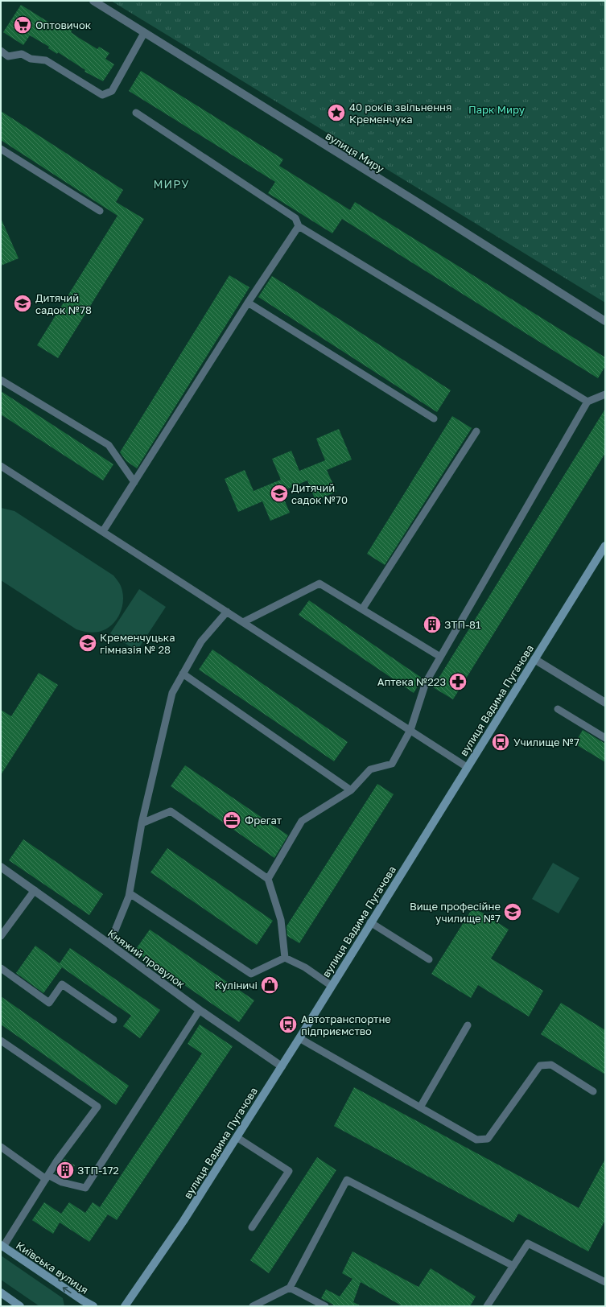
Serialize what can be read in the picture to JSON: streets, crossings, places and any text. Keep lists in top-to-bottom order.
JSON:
{
  "streets": {
    "street": [
      "вулиця Миру",
      "вулиця Вадима Пугачова",
      "Княжий провулок",
      "Київська вулиця"
    ]
  },
  "crossings": [
    ["вулиця Вадима Пугачова", "Княжий провулок"]
  ],
  "one_way": ["Київська вулиця"],
  "districts": ["МИРУ"],
  "parks": ["Парк Миру"],
  "places": {
    "supermarket": ["Оптовичок"],
    "place": ["40 рокiв звiльнення Кременчука"],
    "school or university": [
      "Дитячий садок №78",
      "Дитячий садок №70",
      "Кременчуцька гімназія № 28",
      "Вище професійне училище №7"
    ],
    "building": ["ЗТП-81", "ЗТП-172"],
    "pharmacy": ["Аптека №223"],
    "bus stop": ["Училище №7", "Автотранспортне підприємство"],
    "office": ["Фрегат"],
    "shop": ["Куліничі"]
  }
}
